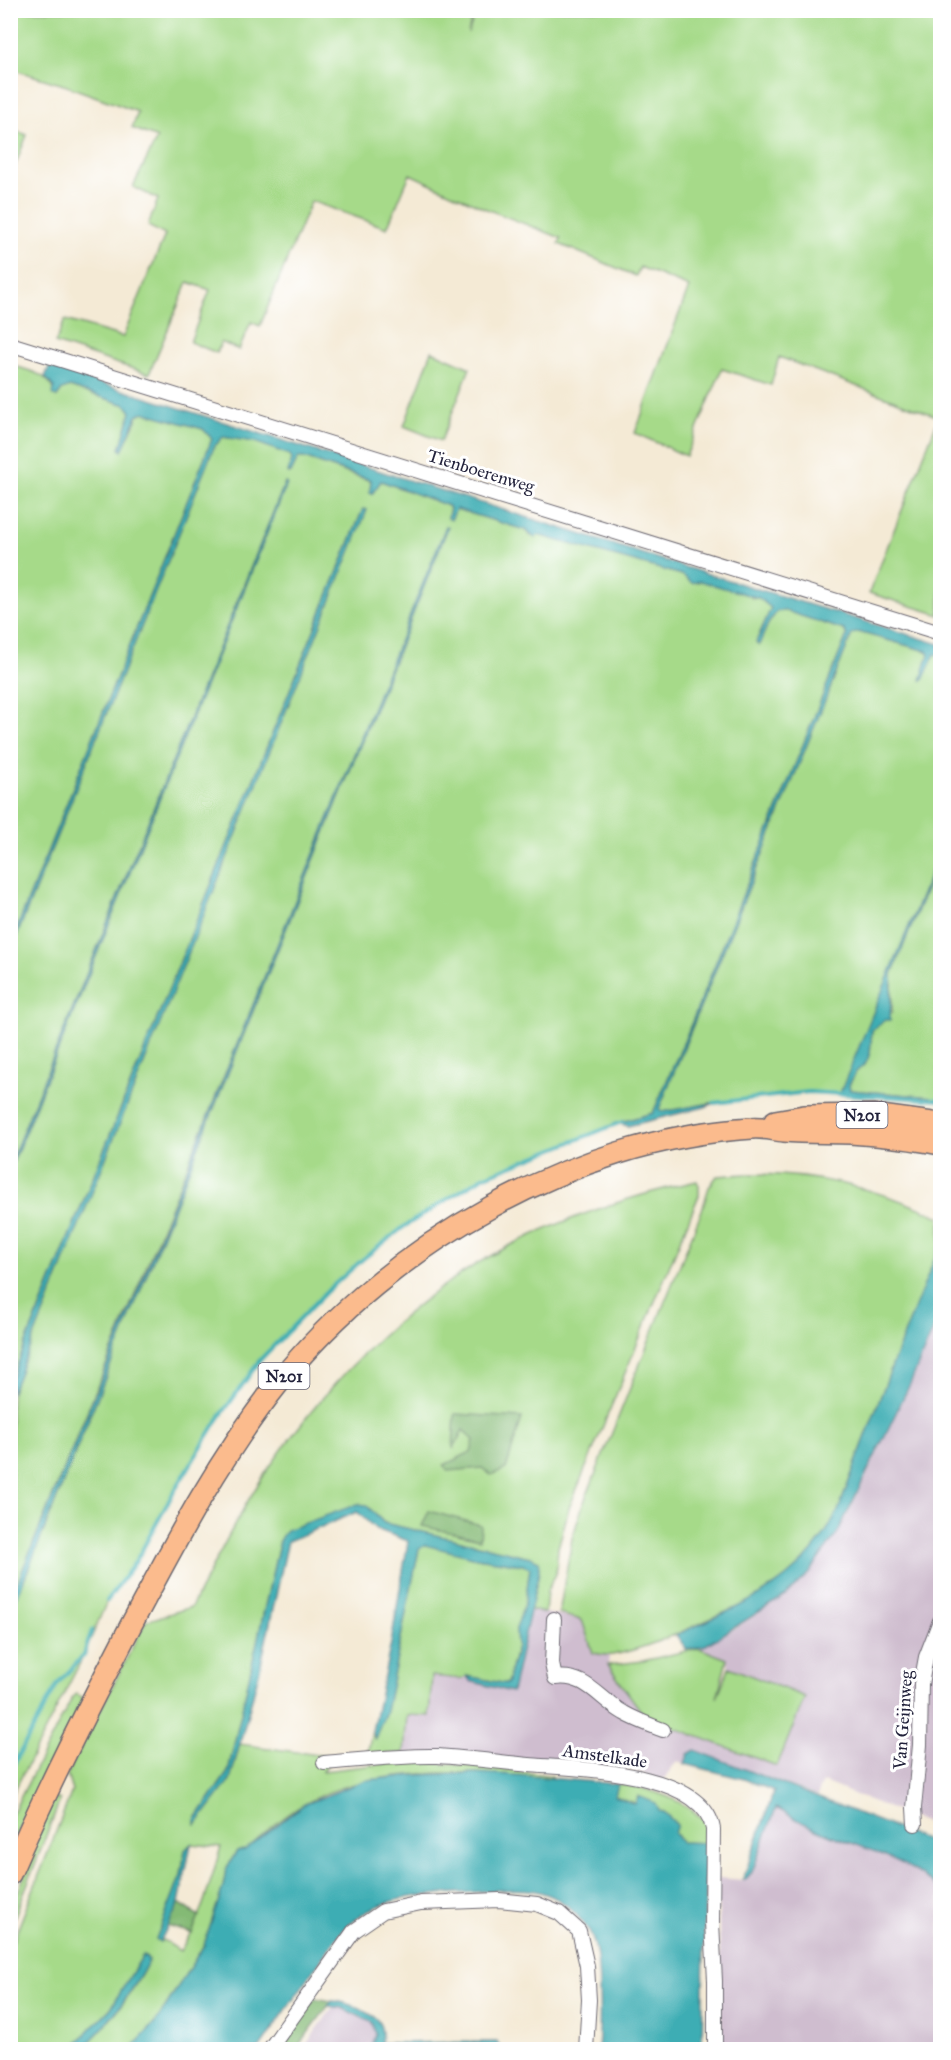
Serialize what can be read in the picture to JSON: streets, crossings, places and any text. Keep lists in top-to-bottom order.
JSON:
{
  "streets": {
    "main road": ["N201"],
    "street": ["Tienboerenweg", "Van Geijnweg", "Amstelkade"]
  }
}
